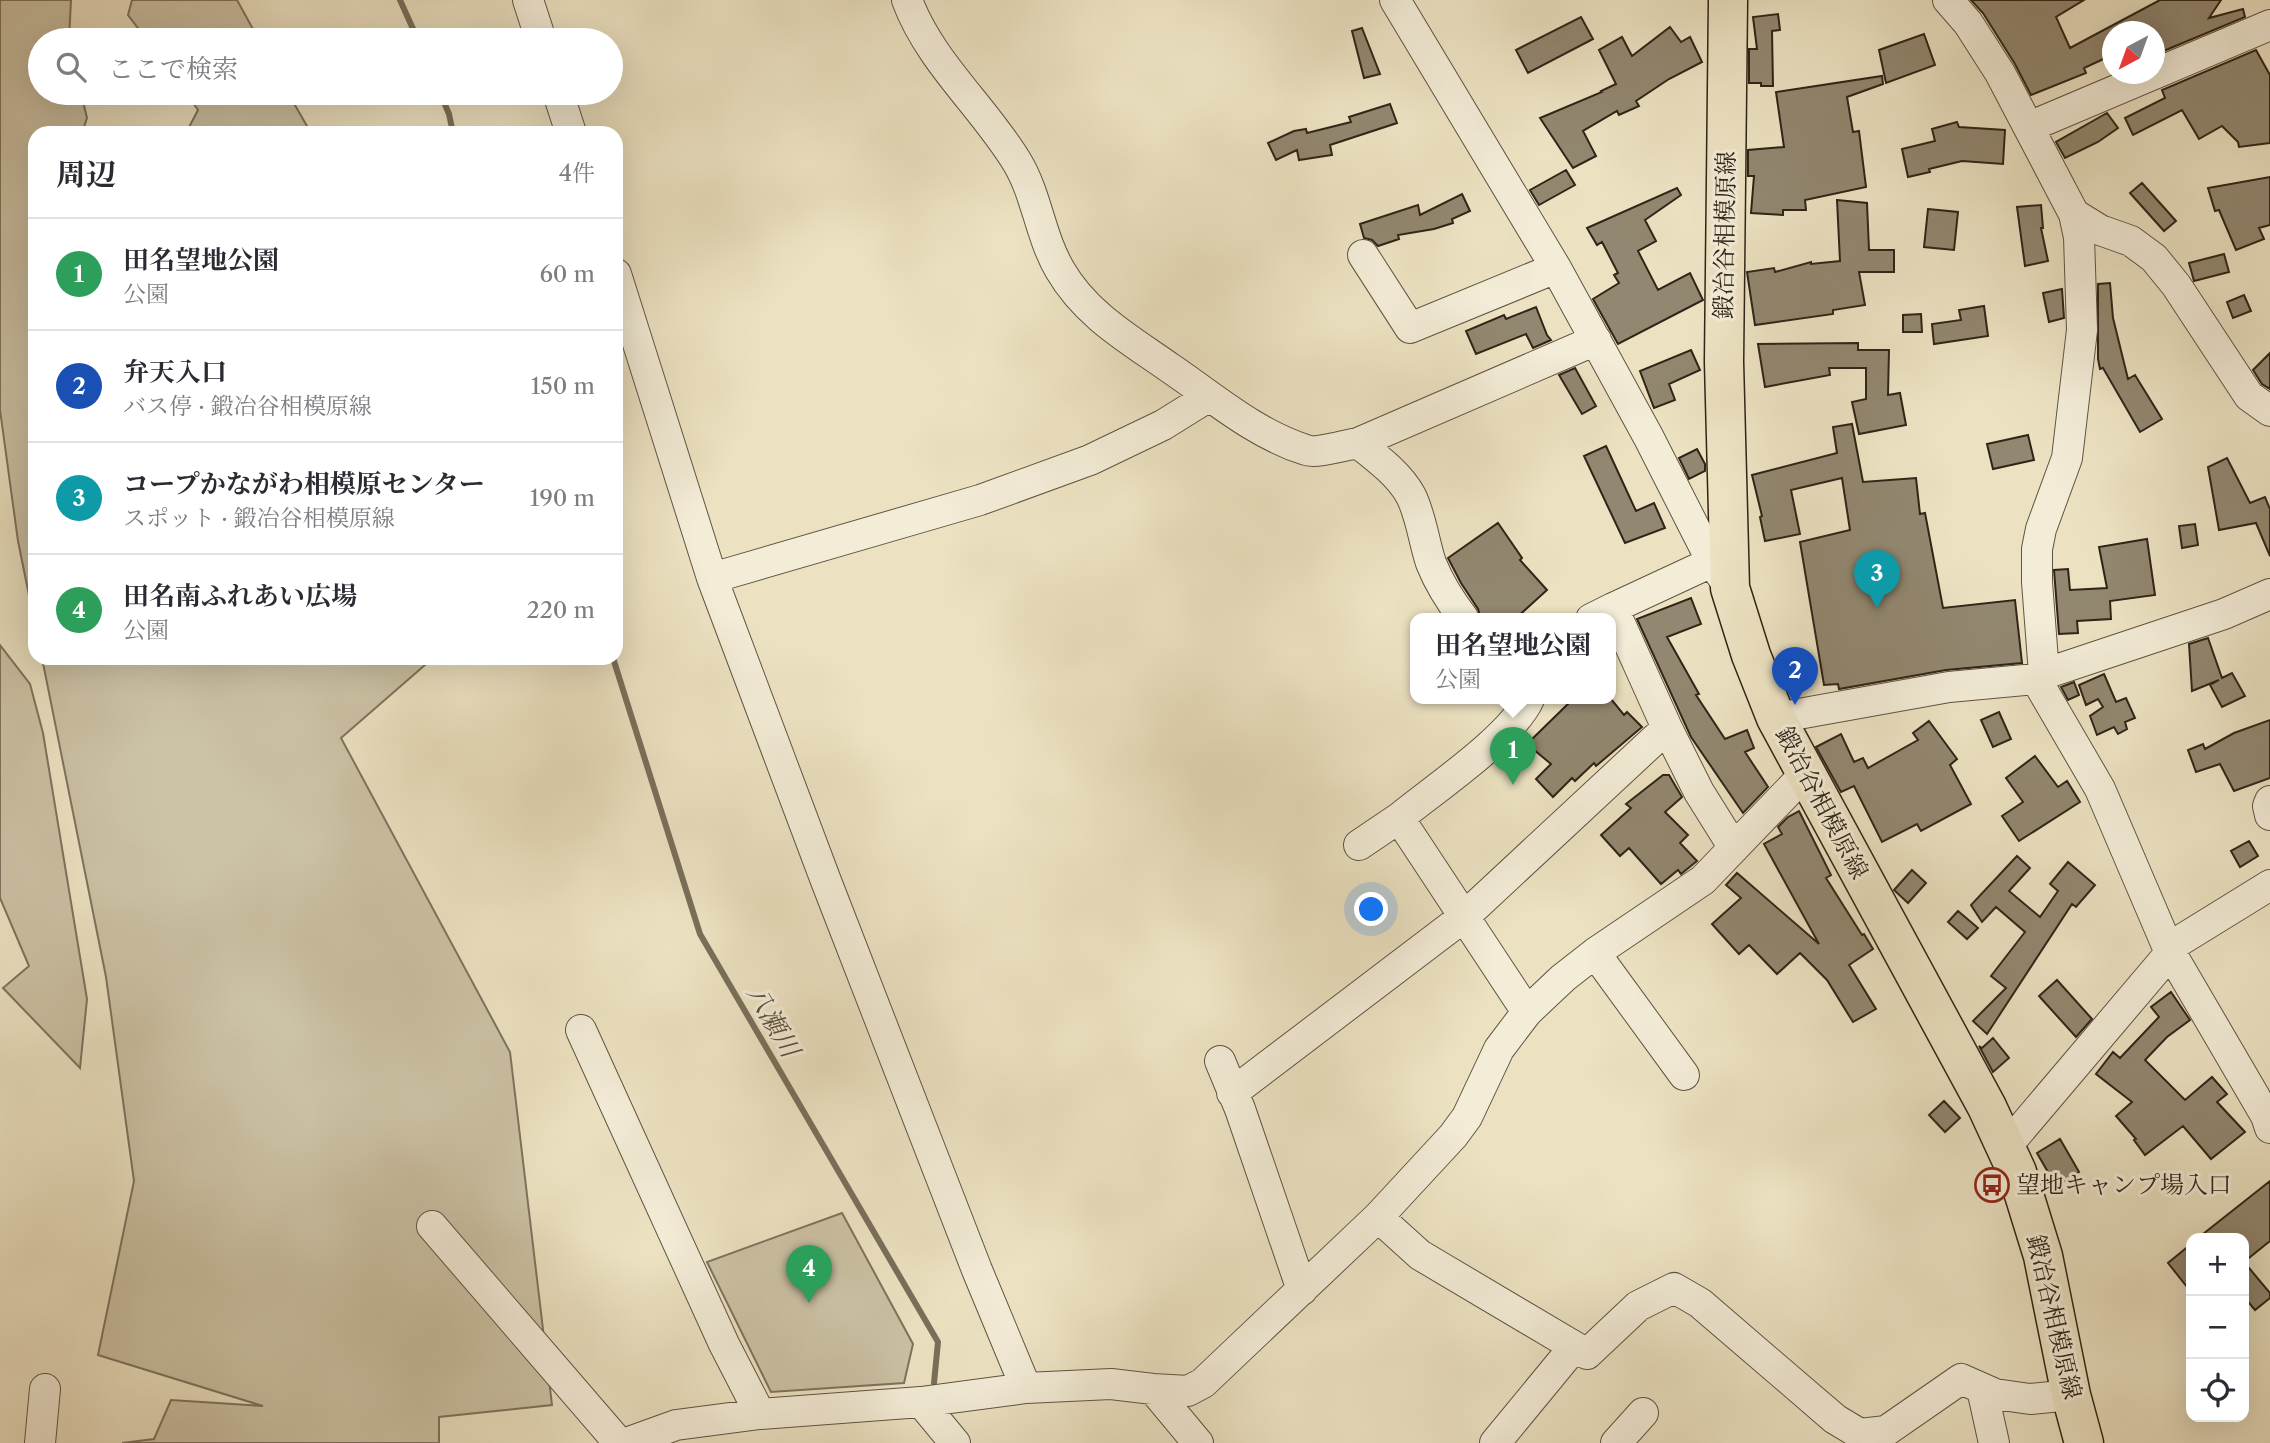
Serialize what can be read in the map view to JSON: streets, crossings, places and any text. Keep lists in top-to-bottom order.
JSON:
{
  "streets": {
    "main road": ["鍛冶谷相模原線"]
  },
  "water": ["八瀬川"],
  "places": {
    "bus stop": ["望地キャンプ場入口"]
  },
  "north": "bottom left",
  "page": {
    "search": "ここで検索",
    "heading": ["周辺", "4件"],
    "list": [
      {
        "mark": "1",
        "name": "田名望地公園",
        "note": "公園",
        "value": "60 m"
      },
      {
        "mark": "2",
        "name": "弁天入口",
        "note": "バス停 · 鍛冶谷相模原線",
        "value": "150 m"
      },
      {
        "mark": "3",
        "name": "コープかながわ相模原センター",
        "note": "スポット · 鍛冶谷相模原線",
        "value": "190 m"
      },
      {
        "mark": "4",
        "name": "田名南ふれあい広場",
        "note": "公園",
        "value": "220 m"
      }
    ],
    "pins": [
      "3",
      "2",
      "1",
      "4"
    ],
    "popup": ["田名望地公園", "公園"],
    "map_buttons": ["+", "−"]
  }
}
